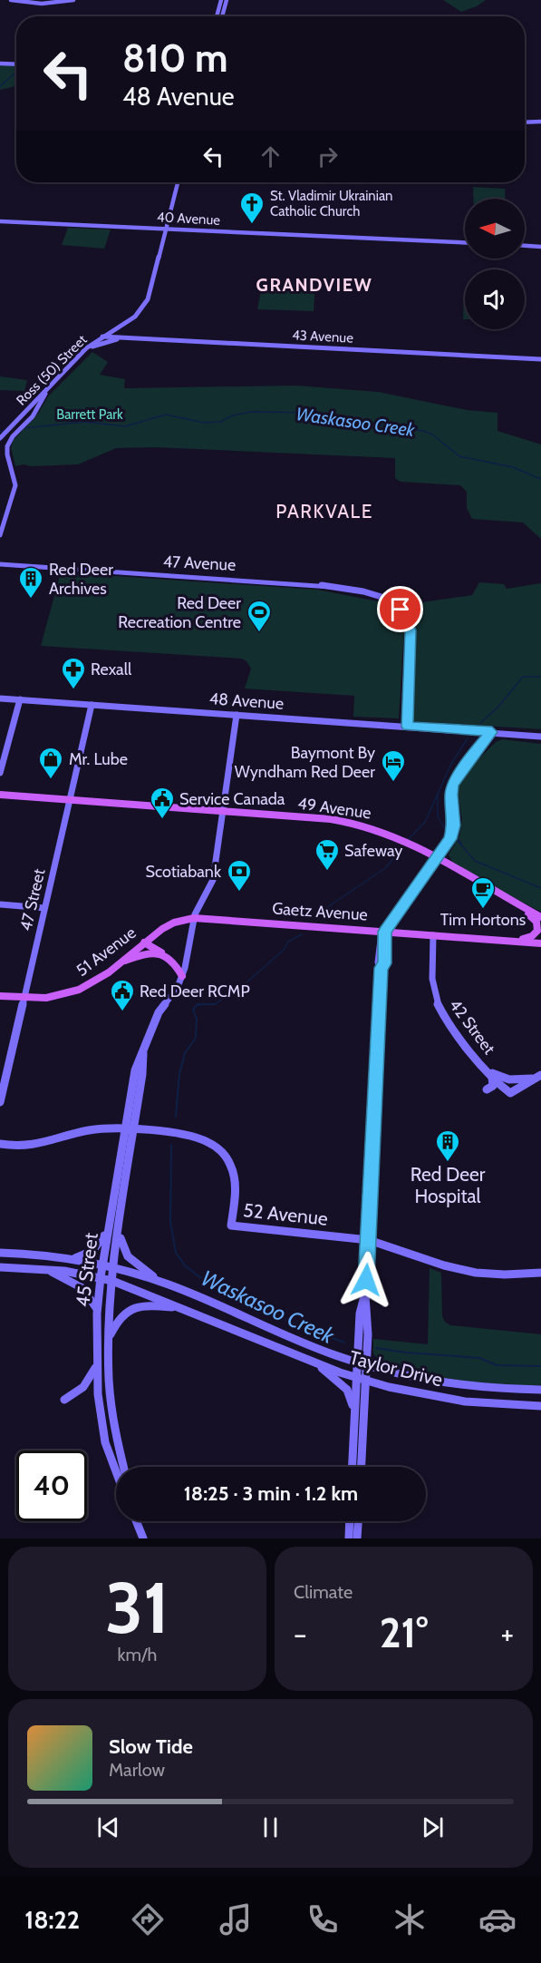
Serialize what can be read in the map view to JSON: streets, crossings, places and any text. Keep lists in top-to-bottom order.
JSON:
{
  "streets": {
    "main road": ["49 Avenue", "Gaetz Avenue", "51 Avenue"],
    "street": [
      "40 Avenue",
      "43 Avenue",
      "Ross (50) Street",
      "47 Avenue",
      "48 Avenue",
      "47 Street",
      "42 Street",
      "52 Avenue",
      "45 Street",
      "Taylor Drive"
    ]
  },
  "crossings": [
    ["40 Avenue", "Ross (50) Street"],
    ["43 Avenue", "Ross (50) Street"],
    ["48 Avenue", "47 Street"],
    ["48 Avenue", "45 Street"],
    ["49 Avenue", "47 Street"],
    ["49 Avenue", "45 Street"],
    ["47 Street", "51 Avenue"],
    ["Gaetz Avenue", "51 Avenue"],
    ["Gaetz Avenue", "42 Street"],
    ["Gaetz Avenue", "45 Street"],
    ["51 Avenue", "45 Street"],
    ["52 Avenue", "45 Street"],
    ["45 Street", "Taylor Drive"]
  ],
  "districts": ["GRANDVIEW", "PARKVALE"],
  "water": ["Waskasoo Creek"],
  "parks": ["Barrett Park"],
  "places": {
    "church": ["St. Vladimir Ukrainian Catholic Church"],
    "building": ["Red Deer Archives", "Red Deer Hospital"],
    "sports": ["Red Deer Recreation Centre"],
    "pharmacy": ["Rexall"],
    "shop": ["Mr. Lube"],
    "hotel": ["Baymont By Wyndham Red Deer"],
    "public building": ["Service Canada", "Red Deer RCMP"],
    "supermarket": ["Safeway"],
    "bank": ["Scotiabank"],
    "cafe": ["Tim Hortons"]
  },
  "north": "left",
  "page": {
    "turn": ["810 m", "48 Avenue"],
    "limit": "40",
    "trip": "18:25 · 3 min · 1.2 km",
    "tile": [
      ["31", "km/h"],
      "Climate"
    ],
    "heat": ["−", "21°", "+"],
    "song": ["Slow Tide", "Marlow"],
    "tabs": "18:22"
  }
}
